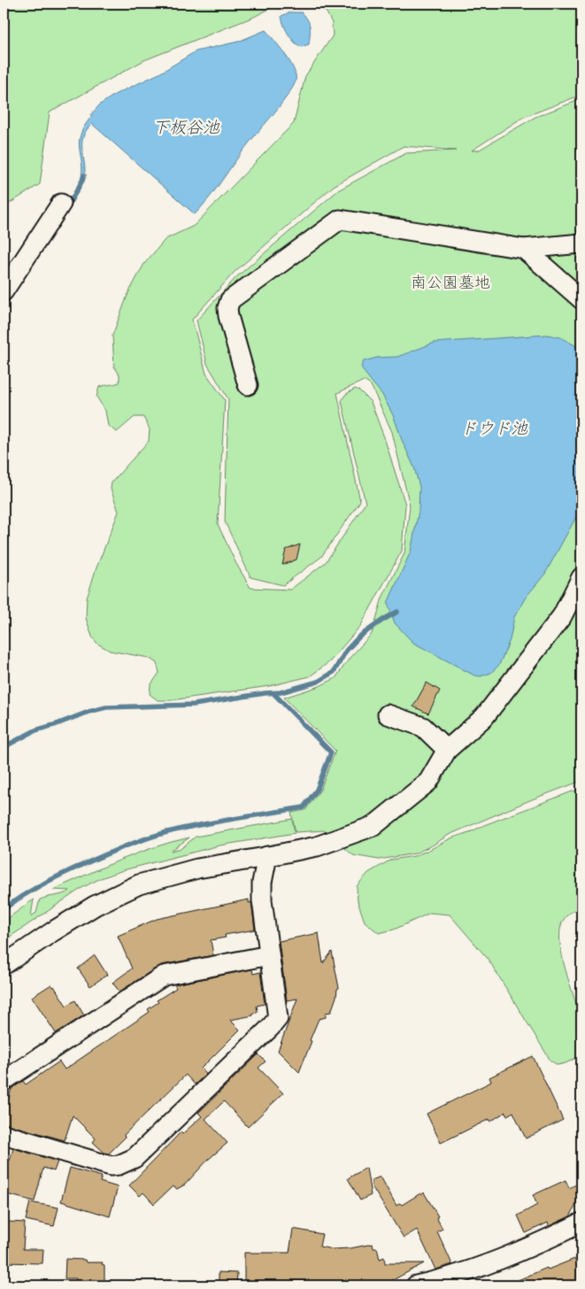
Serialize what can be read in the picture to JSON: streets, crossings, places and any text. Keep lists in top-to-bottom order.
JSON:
{
  "water": ["下板谷池", "ドウド池"],
  "parks": ["南公園墓地"]
}
